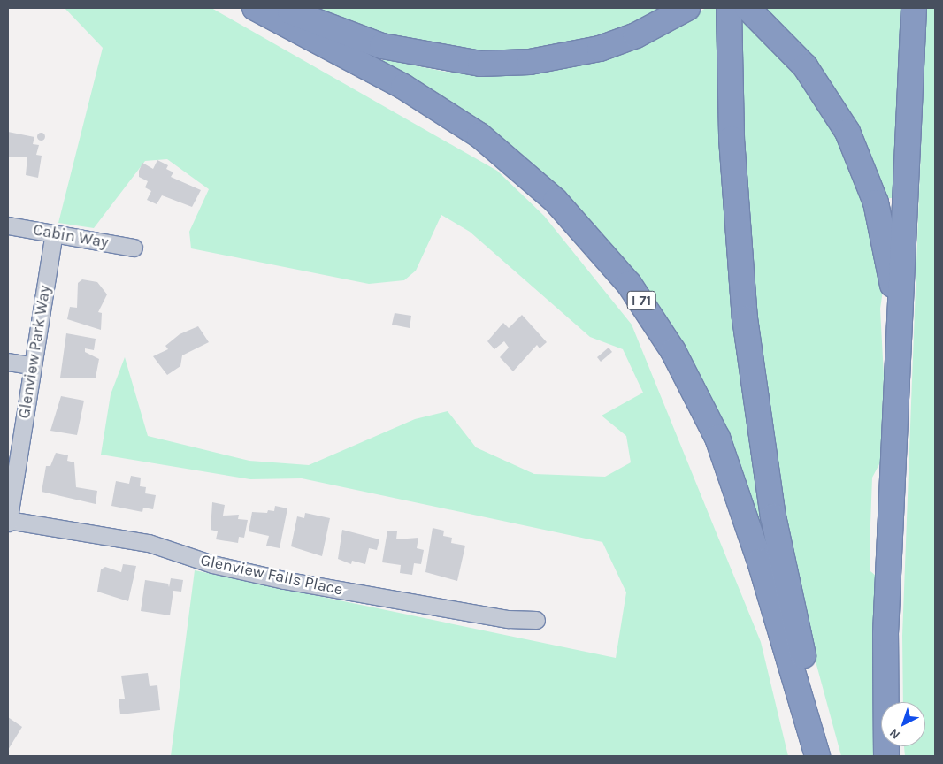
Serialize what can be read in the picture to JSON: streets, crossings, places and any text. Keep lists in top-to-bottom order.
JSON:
{
  "streets": {
    "highway": ["I 71"],
    "street": ["Cabin Way", "Glenview Park Way", "Glenview Falls Place"]
  },
  "crossings": [
    ["Cabin Way", "Glenview Park Way"],
    ["Glenview Park Way", "Glenview Falls Place"]
  ],
  "north": "bottom left"
}
